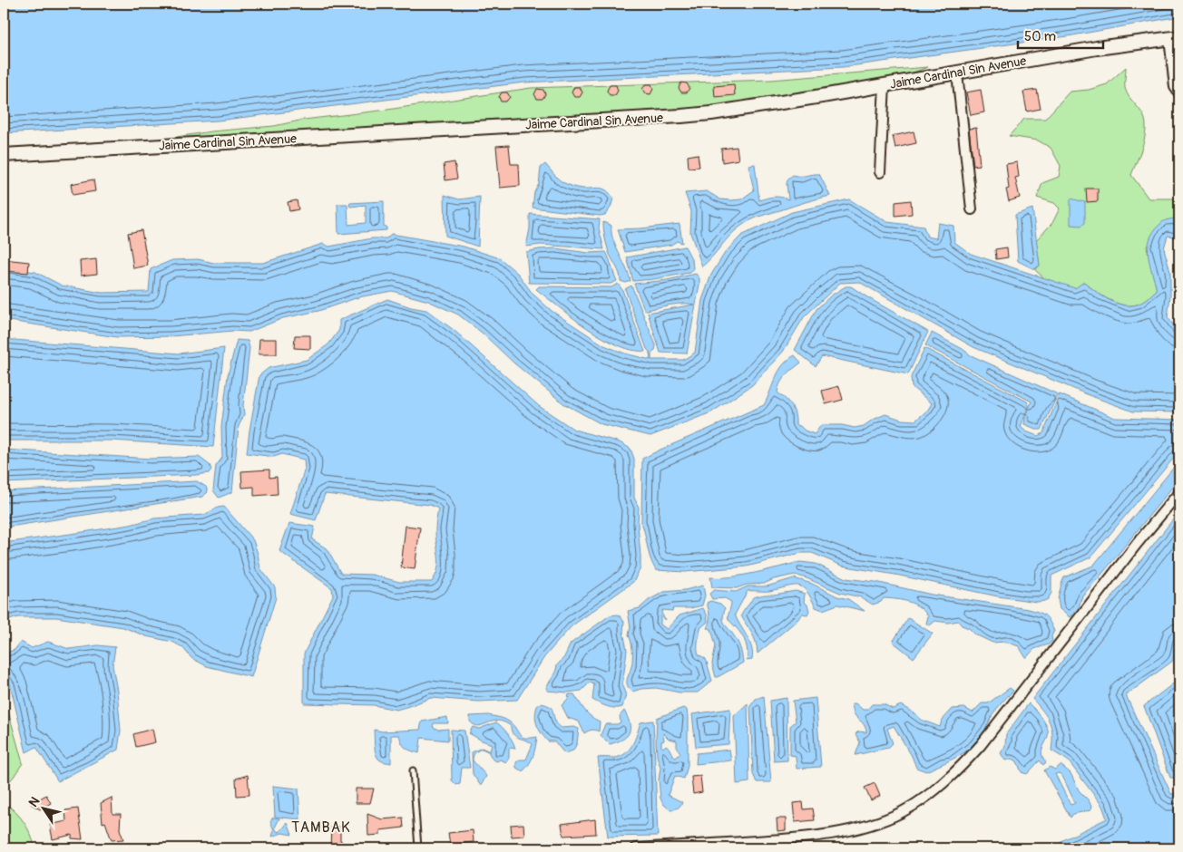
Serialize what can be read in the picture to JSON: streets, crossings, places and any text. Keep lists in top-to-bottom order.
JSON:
{
  "streets": {
    "main road": ["Jaime Cardinal Sin Avenue"]
  },
  "districts": ["TAMBAK"],
  "scale_bar": "50 m",
  "north": "top left"
}
